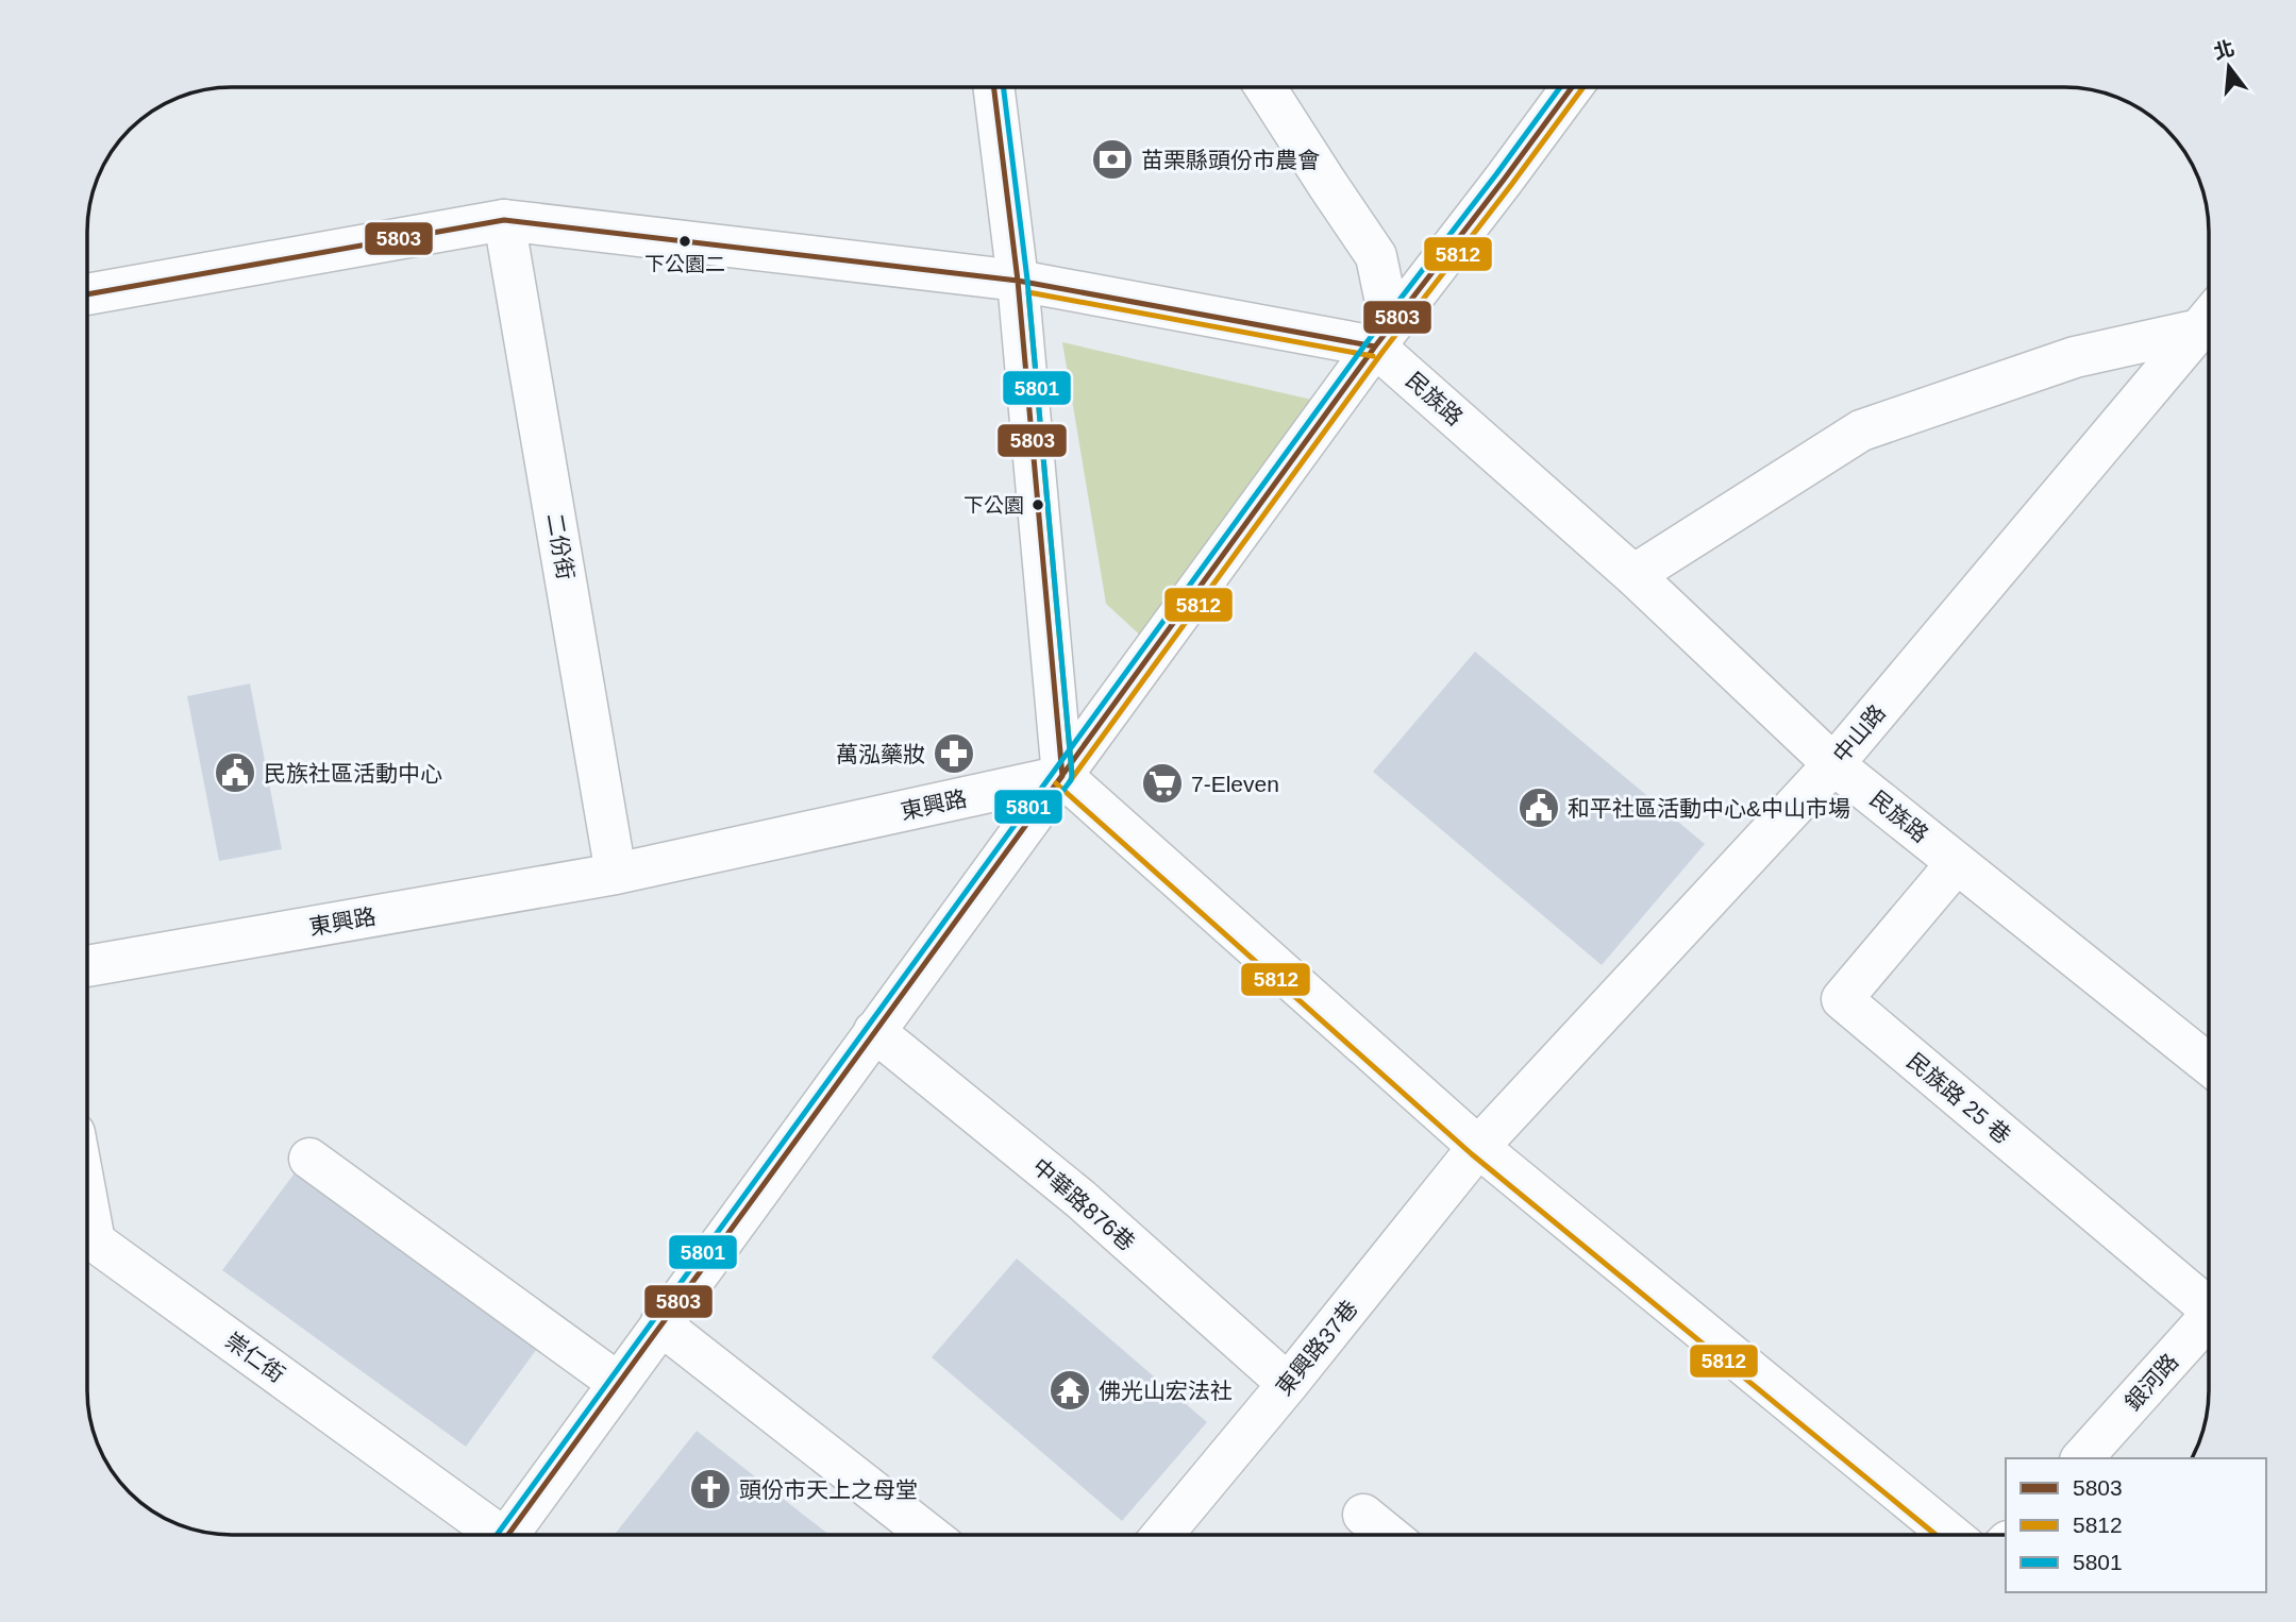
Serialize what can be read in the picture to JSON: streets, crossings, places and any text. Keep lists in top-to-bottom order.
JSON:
{
  "streets": {
    "street": [
      "民族路",
      "二份街",
      "中山路",
      "東興路",
      "民族路 25 巷",
      "中華路876巷",
      "東興路37巷",
      "崇仁街",
      "銀河路"
    ]
  },
  "crossings": [
    ["民族路", "中山路"],
    ["民族路", "民族路 25 巷"],
    ["二份街", "東興路"],
    ["中山路", "東興路37巷"],
    ["中華路876巷", "東興路37巷"]
  ],
  "places": {
    "bank": ["苗栗縣頭份市農會"],
    "other": ["下公園二", "下公園"],
    "pharmacy": ["萬泓藥妝"],
    "public building": ["民族社區活動中心", "和平社區活動中心&中山市場"],
    "supermarket": ["7-Eleven"],
    "temple": ["佛光山宏法社"],
    "church": ["頭份市天上之母堂"]
  },
  "lines": ["transit line 5803", "transit line 5812", "transit line 5801"],
  "legend": ["5803", "5812", "5801"],
  "north": "top"
}
